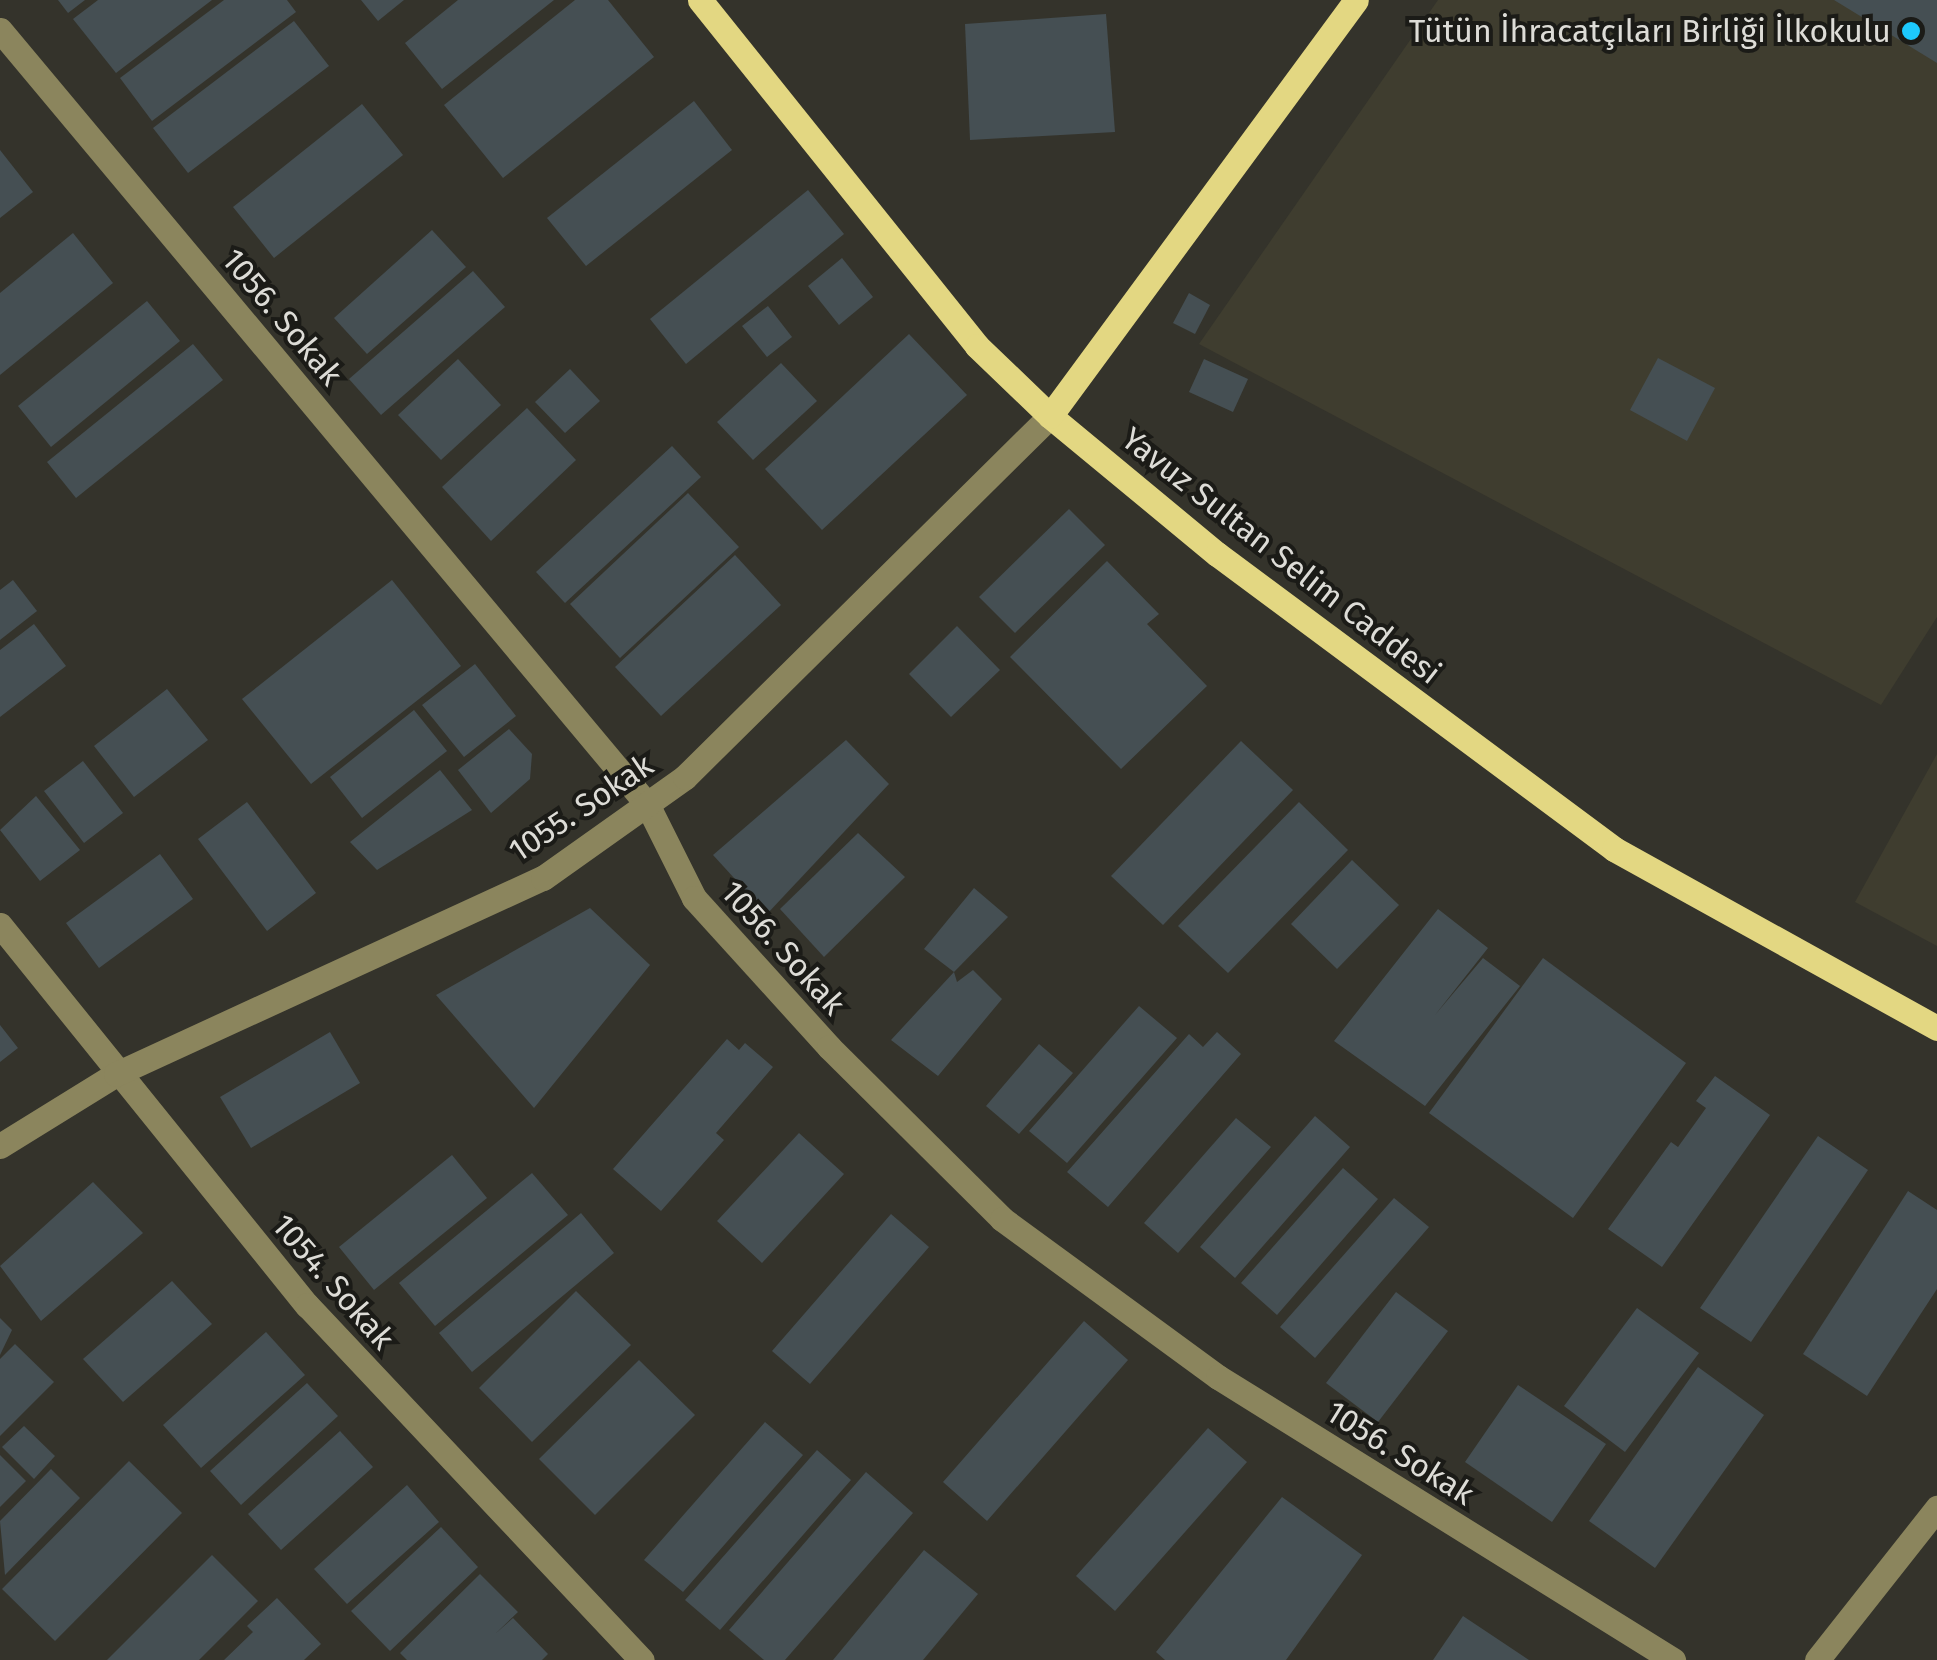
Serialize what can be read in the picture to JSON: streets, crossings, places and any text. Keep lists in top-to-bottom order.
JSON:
{
  "streets": {
    "main road": ["Yavuz Sultan Selim Caddesi"],
    "street": ["1056. Sokak", "1055. Sokak", "1054. Sokak"]
  },
  "crossings": [
    ["1056. Sokak", "1055. Sokak"],
    ["Yavuz Sultan Selim Caddesi", "1055. Sokak"],
    ["1055. Sokak", "1054. Sokak"]
  ],
  "places": ["Tütün İhracatçıları Birliği İlkokulu"]
}
